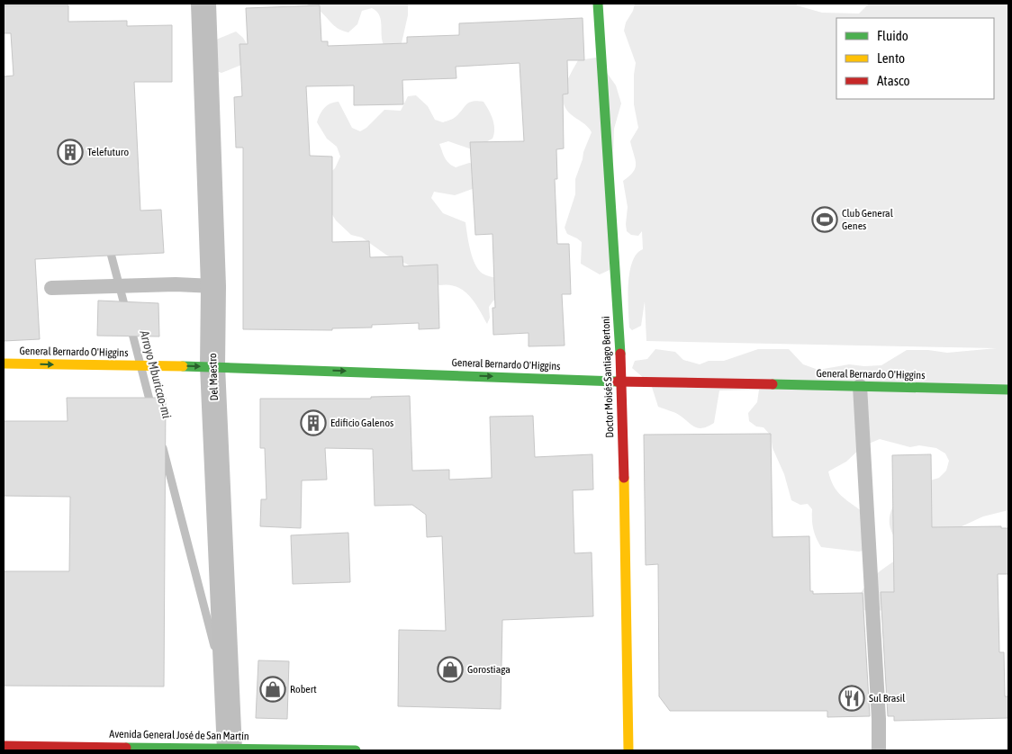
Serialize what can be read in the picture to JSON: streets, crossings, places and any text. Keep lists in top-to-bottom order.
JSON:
{
  "streets": {
    "main road": ["General Bernardo O'Higgins", "Doctor Moisés Santiago Bertoni", "Avenida General José de San Martín"],
    "street": ["Del Maestro"]
  },
  "crossings": [
    ["General Bernardo O'Higgins", "Del Maestro"],
    ["General Bernardo O'Higgins", "Doctor Moisés Santiago Bertoni"],
    ["Del Maestro", "Avenida General José de San Martín"]
  ],
  "one_way": ["General Bernardo O'Higgins"],
  "water": ["Arroyo Mburicao-mi"],
  "places": {
    "building": ["Telefuturo", "Edificio Galenos"],
    "sports": ["Club General Genes"],
    "shop": ["Gorostiaga", "Robert"],
    "restaurant": ["Sul Brasil"]
  },
  "legend": ["Fluido", "Lento", "Atasco"]
}
